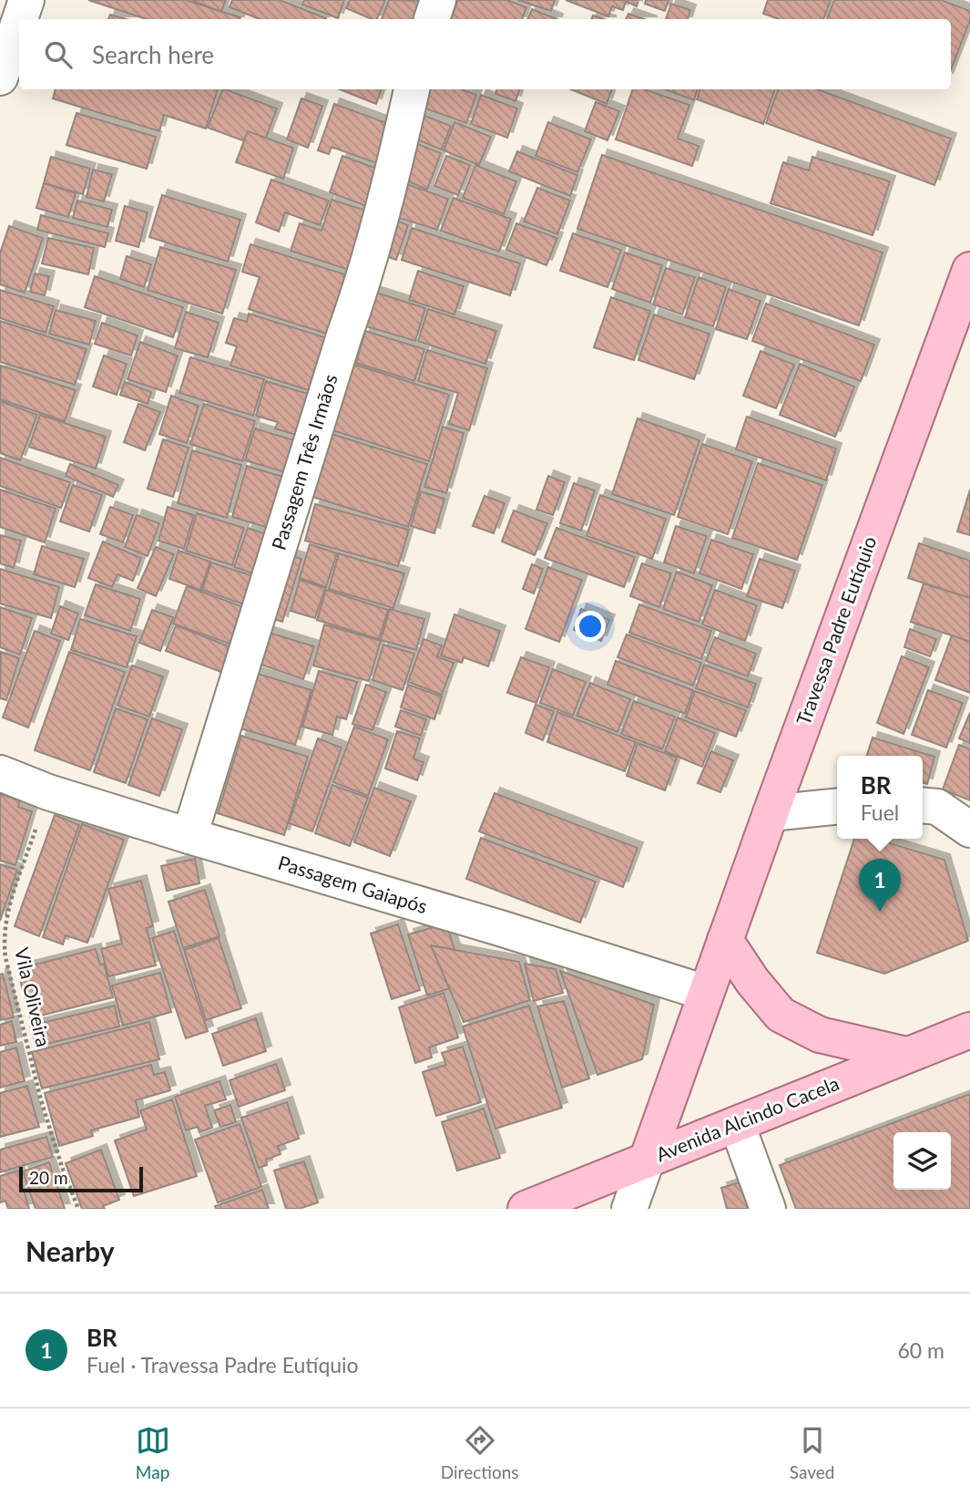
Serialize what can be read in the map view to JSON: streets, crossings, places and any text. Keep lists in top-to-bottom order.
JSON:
{
  "streets": {
    "main road": ["Travessa Padre Eutíquio", "Avenida Alcindo Cacela"],
    "street": ["Passagem Três Irmãos", "Passagem Gaiapós"],
    "path": ["Vila Oliveira"]
  },
  "crossings": [
    ["Passagem Três Irmãos", "Passagem Gaiapós"],
    ["Travessa Padre Eutíquio", "Passagem Gaiapós"],
    ["Travessa Padre Eutíquio", "Avenida Alcindo Cacela"],
    ["Passagem Gaiapós", "Vila Oliveira"]
  ],
  "scale_bar": "20 m",
  "page": {
    "search": "Search here",
    "popup": ["BR", "Fuel"],
    "pins": "1",
    "scale": "20 m",
    "heading": "Nearby",
    "list": [
      {
        "mark": "1",
        "name": "BR",
        "note": "Fuel · Travessa Padre Eutíquio",
        "value": "60 m"
      }
    ],
    "nav": ["Map", "Directions", "Saved"]
  }
}
